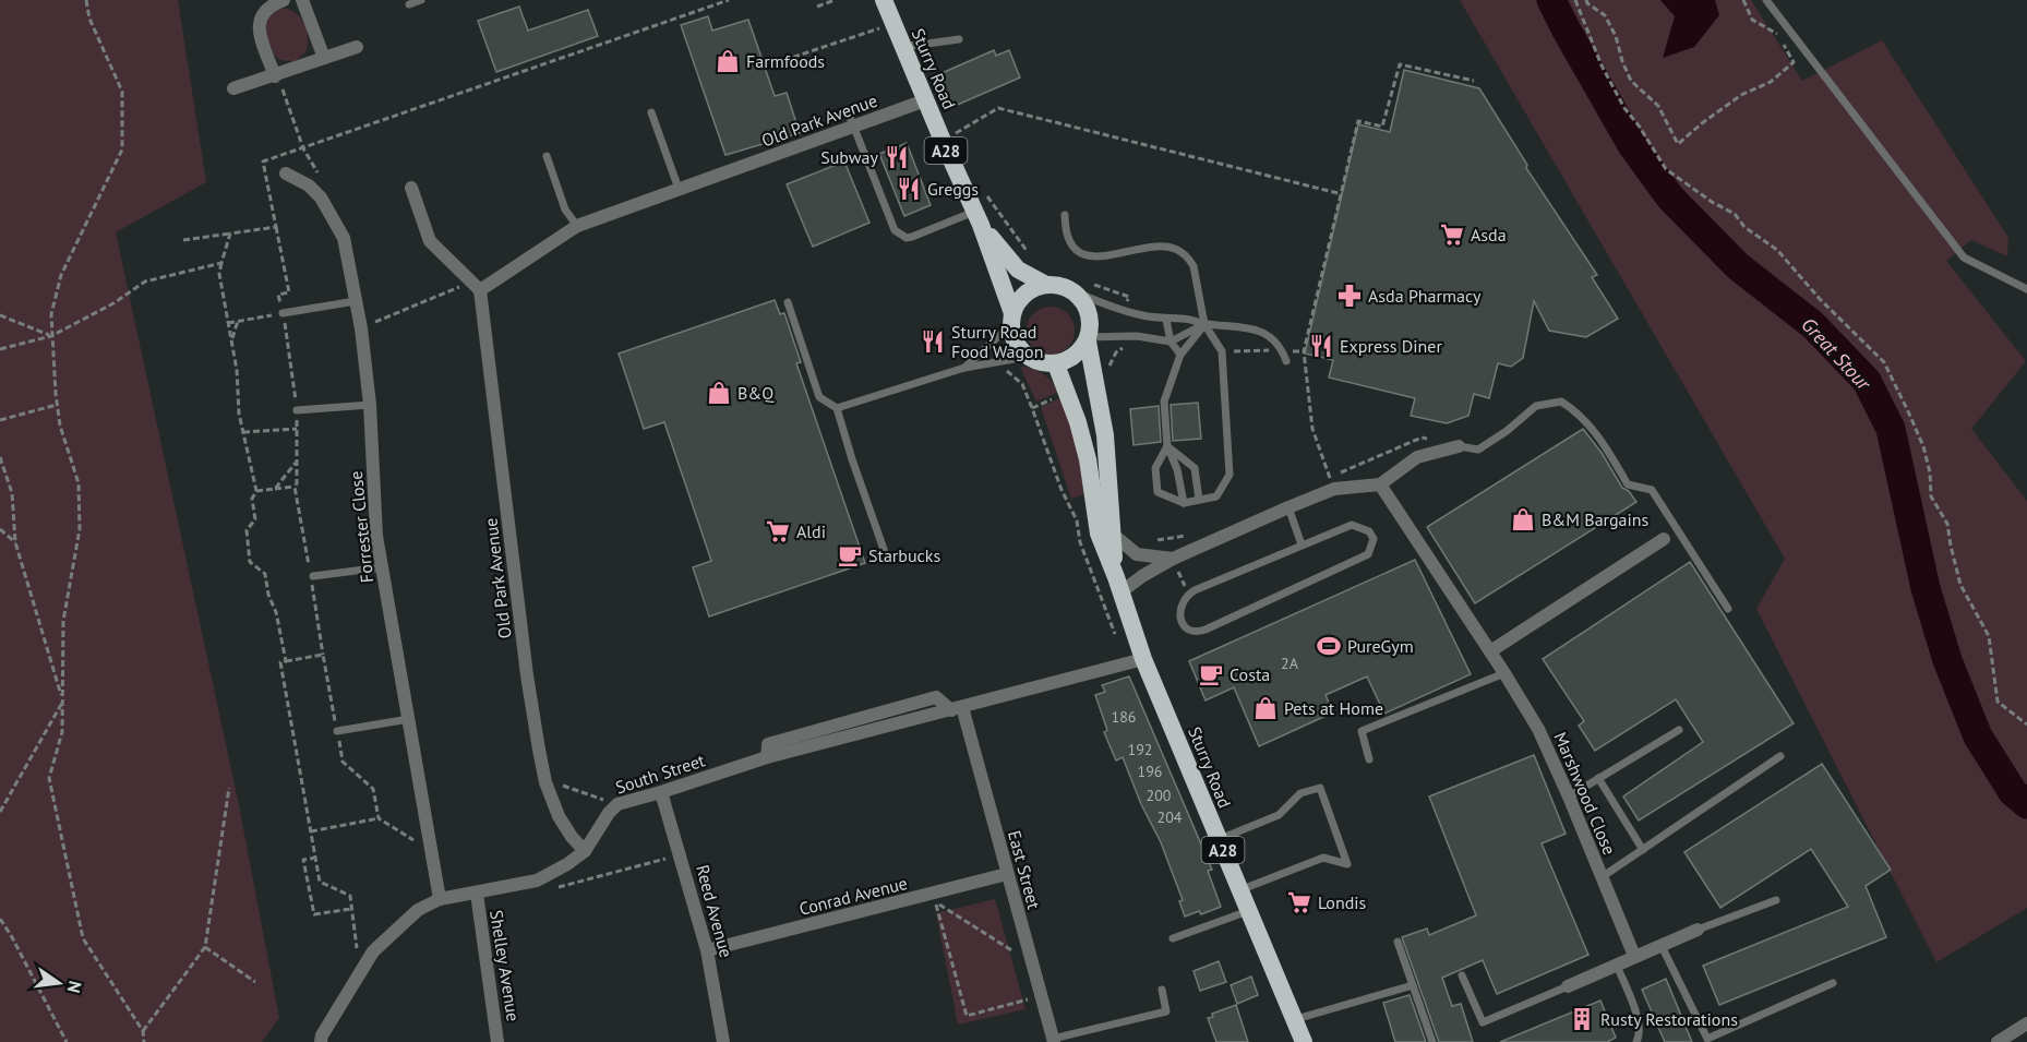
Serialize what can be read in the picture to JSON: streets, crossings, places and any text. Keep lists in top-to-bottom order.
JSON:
{
  "streets": {
    "highway": ["Sturry Road", "A28"],
    "street": [
      "Old Park Avenue",
      "Forrester Close",
      "South Street",
      "Marshwood Close",
      "East Street",
      "Conrad Avenue",
      "Reed Avenue",
      "Shelley Avenue"
    ]
  },
  "crossings": [
    ["Sturry Road", "Old Park Avenue"],
    ["Sturry Road", "South Street"],
    ["Old Park Avenue", "South Street"],
    ["Forrester Close", "South Street"],
    ["South Street", "East Street"],
    ["South Street", "Reed Avenue"],
    ["South Street", "Shelley Avenue"],
    ["East Street", "Conrad Avenue"],
    ["Conrad Avenue", "Reed Avenue"]
  ],
  "water": ["Great Stour"],
  "places": {
    "shop": [
      "Farmfoods",
      "B&Q",
      "B&M Bargains",
      "Pets at Home"
    ],
    "restaurant": [
      "Subway",
      "Greggs",
      "Sturry Road Food Wagon",
      "Express Diner"
    ],
    "supermarket": ["Asda", "Aldi", "Londis"],
    "pharmacy": ["Asda Pharmacy"],
    "cafe": ["Starbucks", "Costa"],
    "sports": ["PureGym"],
    "building": ["Rusty Restorations"]
  },
  "house_numbers": [
    "2A",
    "186",
    "192",
    "196",
    "200",
    "204"
  ],
  "north": "right"
}
